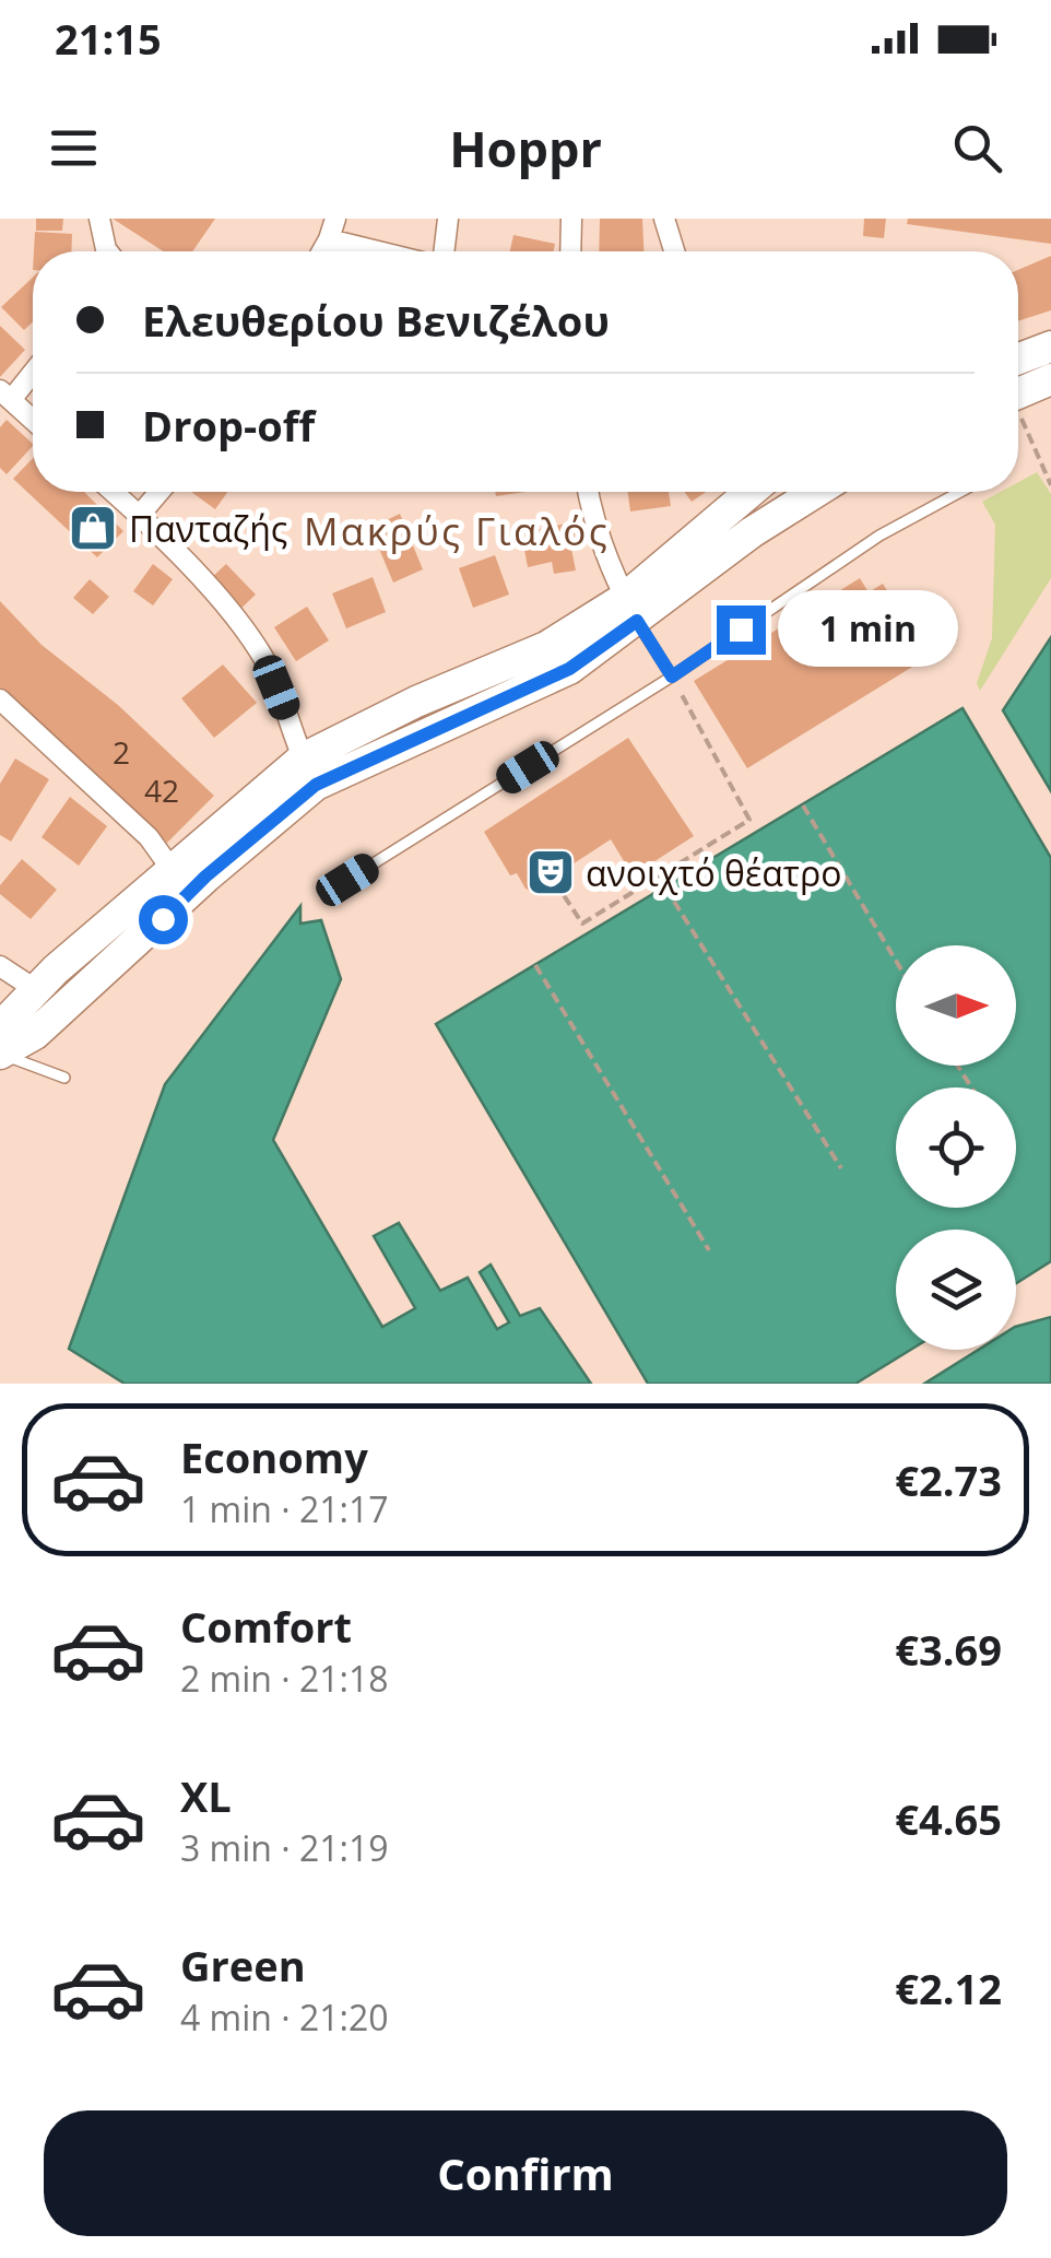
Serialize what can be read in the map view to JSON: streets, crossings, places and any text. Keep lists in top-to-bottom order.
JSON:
{
  "districts": ["Μακρύς Γιαλός"],
  "places": {
    "shop": ["Πανταζής"],
    "theatre": ["ανοιχτό θέατρο"]
  },
  "house_numbers": ["2", "42"],
  "north": "right",
  "page": {
    "status": "21:15",
    "header": "Hoppr",
    "banner": ["Ελευθερίου Βενιζέλου", "Drop-off"],
    "bubble": "1 min",
    "list": [
      {
        "name": "Economy",
        "note": "1 min · 21:17",
        "value": "€2.73"
      },
      {
        "name": "Comfort",
        "note": "2 min · 21:18",
        "value": "€3.69"
      },
      {
        "name": "XL",
        "note": "3 min · 21:19",
        "value": "€4.65"
      },
      {
        "name": "Green",
        "note": "4 min · 21:20",
        "value": "€2.12"
      }
    ],
    "buttons": "Confirm"
  }
}
